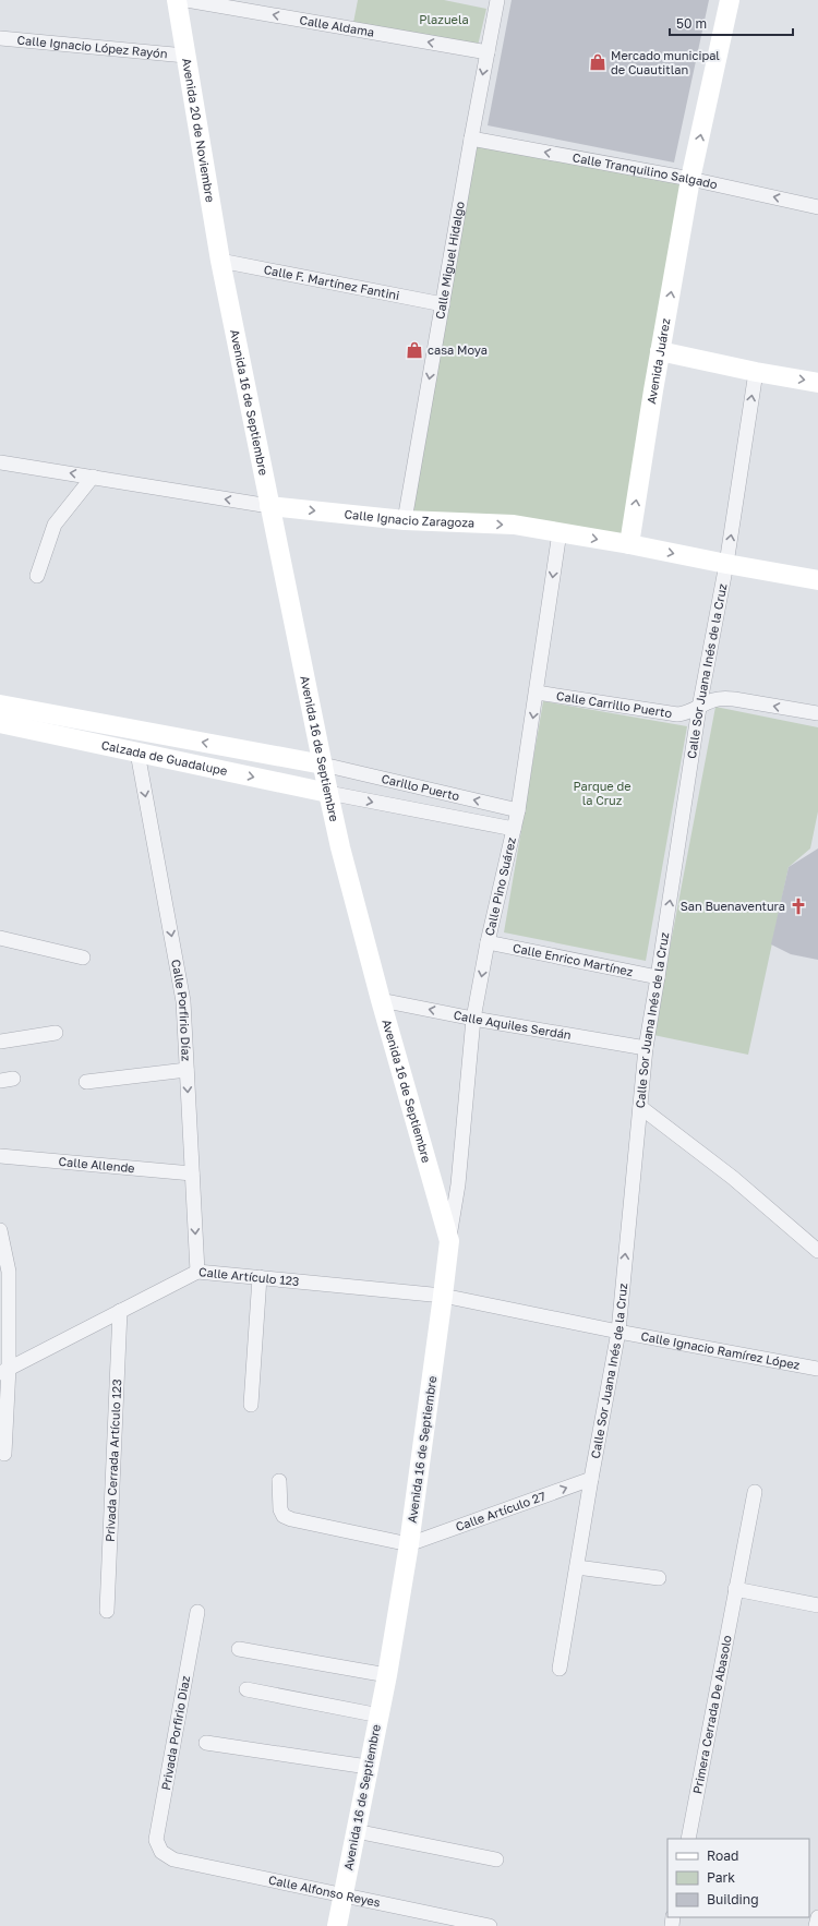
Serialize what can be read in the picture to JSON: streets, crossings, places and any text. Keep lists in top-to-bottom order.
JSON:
{
  "streets": {
    "main road": [
      "Avenida 20 de Noviembre",
      "Avenida Juárez",
      "Avenida 16 de Septiembre",
      "Calle Ignacio Zaragoza",
      "Calzada de Guadalupe"
    ],
    "street": [
      "Calle Aldama",
      "Calle Ignacio López Rayón",
      "Calle Tranquilino Salgado",
      "Calle Miguel Hidalgo",
      "Calle F. Martínez Fantini",
      "Calle Sor Juana Inés de la Cruz",
      "Calle Carrillo Puerto",
      "Carillo Puerto",
      "Calle Pino Suárez",
      "Calle Enrico Martínez",
      "Calle Porfirio Díaz",
      "Calle Aquiles Serdán",
      "Calle Allende",
      "Calle Artículo 123",
      "Calle Ignacio Ramírez López",
      "Privada Cerrada Artículo 123",
      "Calle Artículo 27",
      "Primera Cerrada De Abasolo",
      "Privada Porfirio Diaz",
      "Calle Alfonso Reyes"
    ]
  },
  "crossings": [
    ["Calle Aldama", "Calle Miguel Hidalgo"],
    ["Calle Ignacio López Rayón", "Avenida 20 de Noviembre"],
    ["Avenida 20 de Noviembre", "Calle F. Martínez Fantini"],
    ["Avenida 20 de Noviembre", "Avenida 16 de Septiembre"],
    ["Calle Tranquilino Salgado", "Calle Miguel Hidalgo"],
    ["Calle Tranquilino Salgado", "Avenida Juárez"],
    ["Calle Miguel Hidalgo", "Calle F. Martínez Fantini"],
    ["Calle Miguel Hidalgo", "Calle Ignacio Zaragoza"],
    ["Calle F. Martínez Fantini", "Avenida 16 de Septiembre"],
    ["Avenida Juárez", "Calle Ignacio Zaragoza"],
    ["Avenida 16 de Septiembre", "Calle Ignacio Zaragoza"],
    ["Avenida 16 de Septiembre", "Calzada de Guadalupe"],
    ["Avenida 16 de Septiembre", "Carillo Puerto"],
    ["Avenida 16 de Septiembre", "Calle Pino Suárez"],
    ["Avenida 16 de Septiembre", "Calle Aquiles Serdán"],
    ["Avenida 16 de Septiembre", "Calle Artículo 123"],
    ["Avenida 16 de Septiembre", "Calle Ignacio Ramírez López"],
    ["Avenida 16 de Septiembre", "Calle Artículo 27"],
    ["Avenida 16 de Septiembre", "Calle Alfonso Reyes"],
    ["Calle Ignacio Zaragoza", "Calle Sor Juana Inés de la Cruz"],
    ["Calle Ignacio Zaragoza", "Calle Pino Suárez"],
    ["Calle Sor Juana Inés de la Cruz", "Calle Carrillo Puerto"],
    ["Calle Sor Juana Inés de la Cruz", "Calle Enrico Martínez"],
    ["Calle Sor Juana Inés de la Cruz", "Calle Aquiles Serdán"],
    ["Calle Sor Juana Inés de la Cruz", "Calle Ignacio Ramírez López"],
    ["Calle Sor Juana Inés de la Cruz", "Calle Artículo 27"],
    ["Calle Carrillo Puerto", "Calle Pino Suárez"],
    ["Calzada de Guadalupe", "Carillo Puerto"],
    ["Calzada de Guadalupe", "Calle Porfirio Díaz"],
    ["Carillo Puerto", "Calle Pino Suárez"],
    ["Calle Pino Suárez", "Calle Enrico Martínez"],
    ["Calle Pino Suárez", "Calle Aquiles Serdán"],
    ["Calle Porfirio Díaz", "Calle Allende"],
    ["Calle Porfirio Díaz", "Calle Artículo 123"],
    ["Calle Artículo 123", "Calle Ignacio Ramírez López"],
    ["Calle Artículo 123", "Privada Cerrada Artículo 123"],
    ["Privada Porfirio Diaz", "Calle Alfonso Reyes"]
  ],
  "one_way": [
    "Calle Aldama",
    "Calle Tranquilino Salgado",
    "Calle Miguel Hidalgo",
    "Avenida Juárez",
    "Calle Sor Juana Inés de la Cruz",
    "Calle Carrillo Puerto",
    "Calle Pino Suárez",
    "Calle Porfirio Díaz",
    "Calle Aquiles Serdán",
    "Calle Artículo 27"
  ],
  "parks": ["Plazuela", "Parque de la Cruz"],
  "places": {
    "shop": ["Mercado municipal de Cuautitlan", "casa Moya"],
    "church": ["San Buenaventura"]
  },
  "legend": ["Road", "Park", "Building"],
  "scale_bar": "50 m"
}
